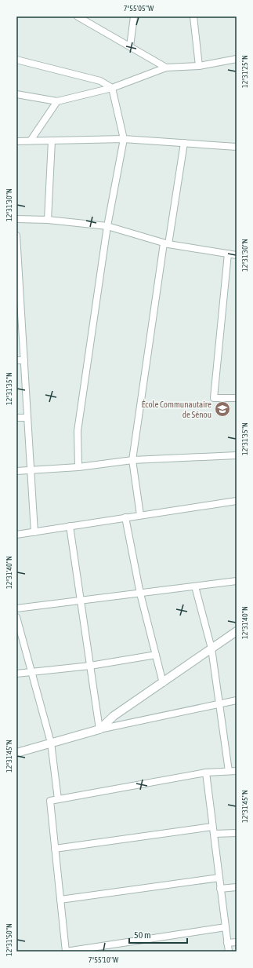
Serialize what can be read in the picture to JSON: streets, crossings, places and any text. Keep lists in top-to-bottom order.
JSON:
{
  "places": {
    "school or university": ["École Communautaire de Sénou"]
  },
  "scale_bar": "50 m",
  "coordinates": [
    "7°55'05\"W",
    "12°31'25\"N",
    "12°31'30\"N",
    "12°31'35\"N",
    "12°31'40\"N",
    "12°31'45\"N",
    "12°31'50\"N",
    "7°55'10\"W"
  ]
}
